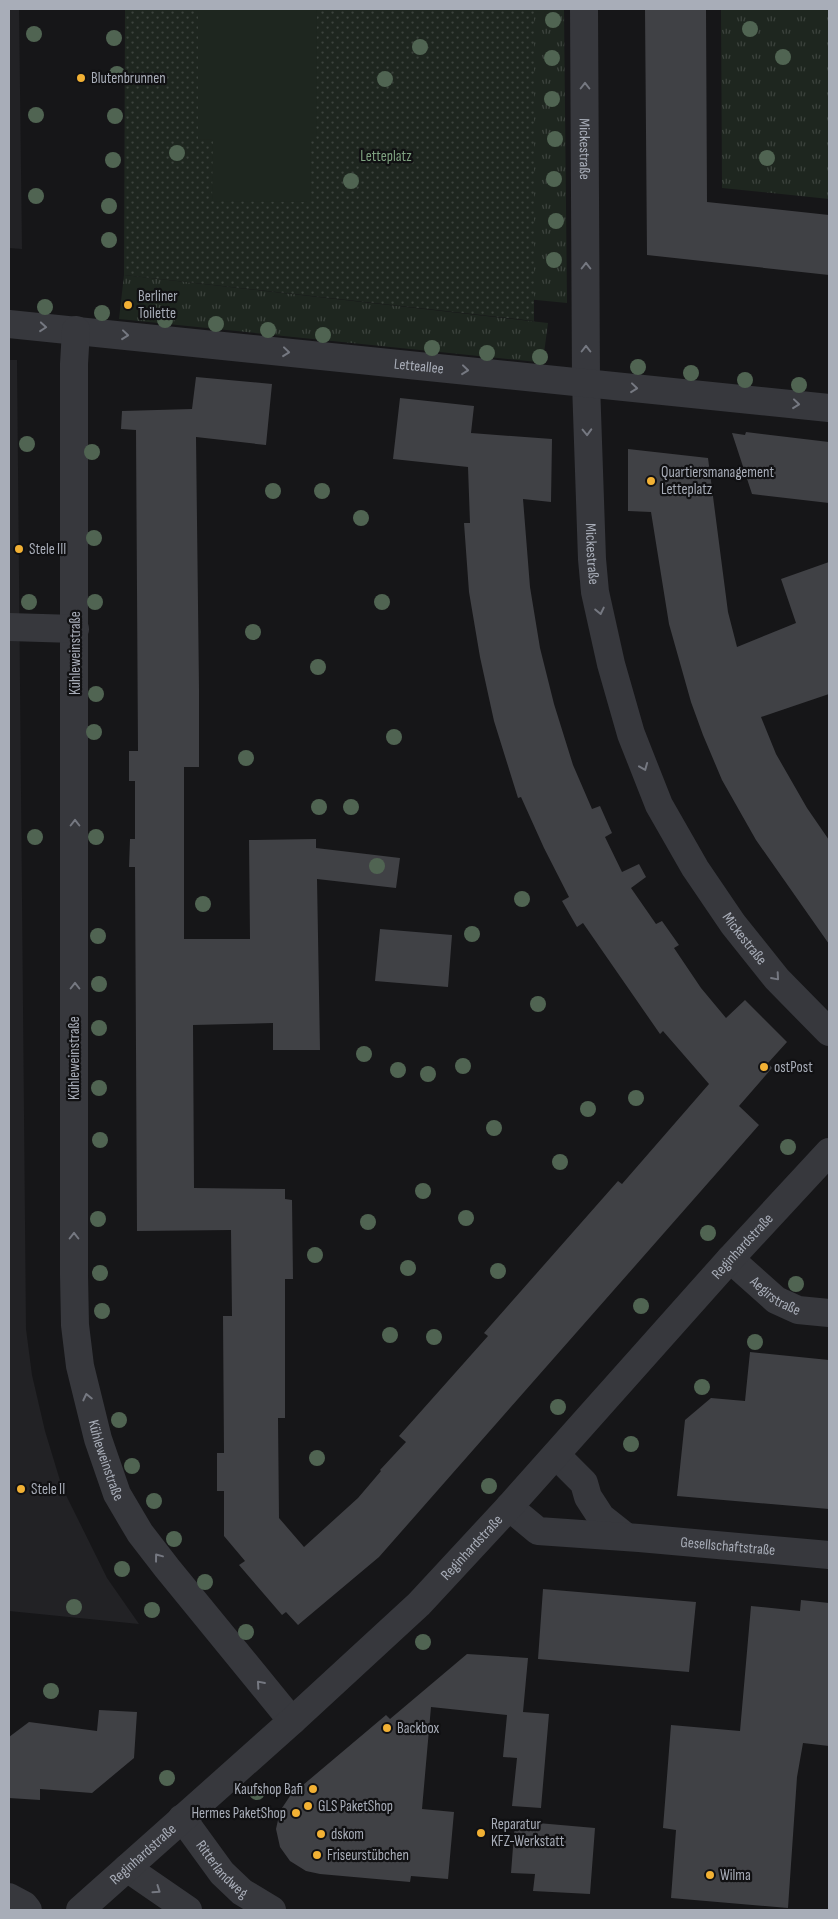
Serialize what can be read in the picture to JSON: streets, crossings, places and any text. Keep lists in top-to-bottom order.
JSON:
{
  "streets": {
    "street": [
      "Mickestraße",
      "Letteallee",
      "Kühleweinstraße",
      "Reginhardstraße",
      "Aegirstraße",
      "Gesellschaftstraße",
      "Ritterlandweg"
    ]
  },
  "crossings": [
    ["Mickestraße", "Letteallee"],
    ["Letteallee", "Kühleweinstraße"],
    ["Kühleweinstraße", "Reginhardstraße"],
    ["Reginhardstraße", "Aegirstraße"],
    ["Reginhardstraße", "Gesellschaftstraße"],
    ["Reginhardstraße", "Ritterlandweg"]
  ],
  "one_way": ["Letteallee", "Kühleweinstraße"],
  "parks": ["Letteplatz"],
  "places": [
    "Blutenbrunnen",
    "Berliner Toilette",
    "Quartiersmanagement Letteplatz",
    "Stele III",
    "ostPost",
    "Stele II",
    "Backbox",
    "Kaufshop Bafi",
    "GLS PaketShop",
    "Hermes PaketShop",
    "Reparatur KFZ-Werkstatt",
    "dskom",
    "Friseurstübchen",
    "Wilma"
  ]
}
